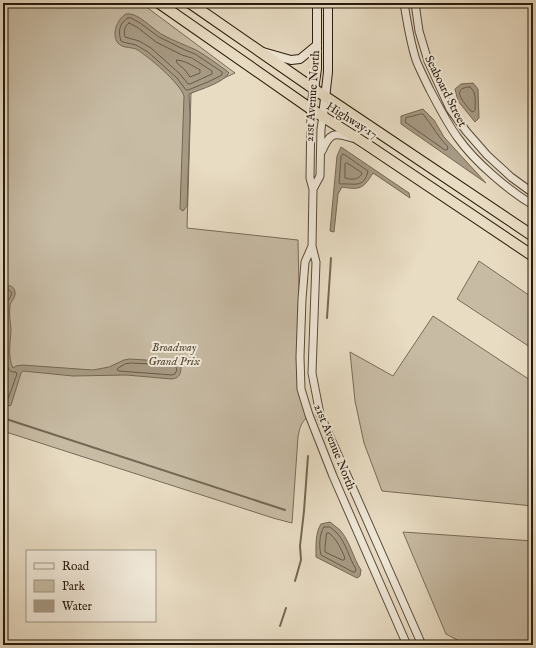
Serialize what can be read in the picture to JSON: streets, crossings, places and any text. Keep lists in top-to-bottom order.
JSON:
{
  "streets": {
    "highway": ["Highway 17"],
    "main road": ["21st Avenue North"],
    "street": ["Seaboard Street"]
  },
  "crossings": [
    ["21st Avenue North", "Highway 17"]
  ],
  "parks": ["Broadway Grand Prix"],
  "legend": ["Road", "Park", "Water"]
}
